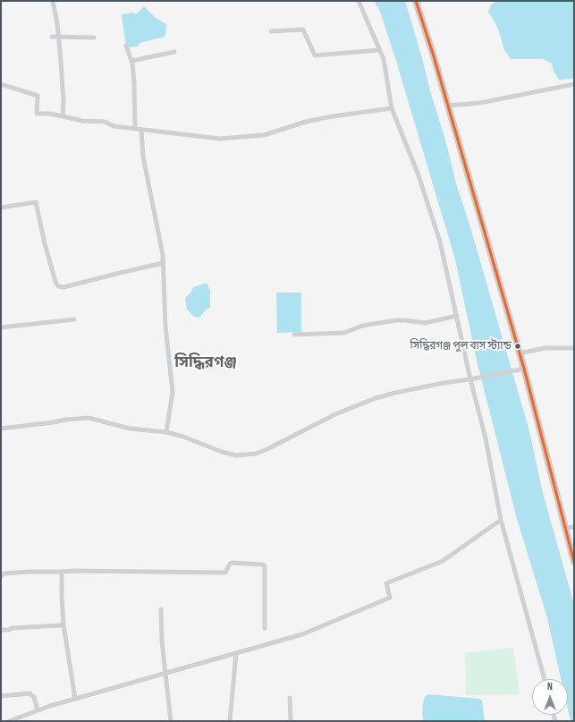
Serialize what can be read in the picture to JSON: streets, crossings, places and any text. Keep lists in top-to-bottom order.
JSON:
{
  "districts": ["সিদ্ধিরগঞ্জ"],
  "places": ["সিদ্ধিরগঞ্জ পুল বাস স্ট্যান্ড"],
  "north": "top"
}
